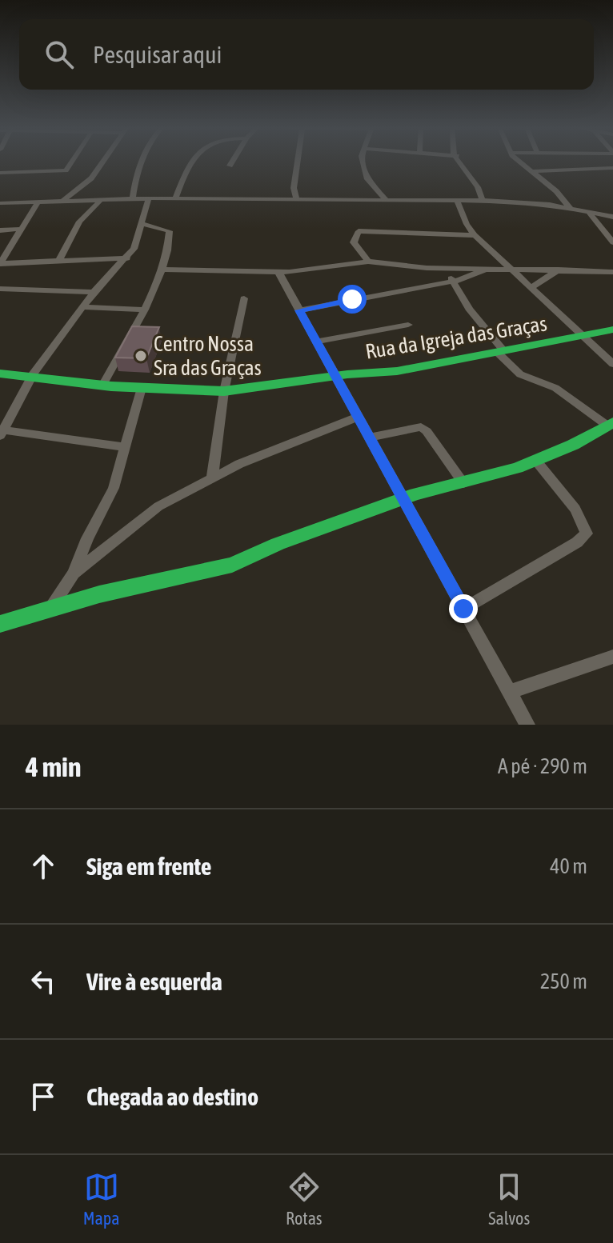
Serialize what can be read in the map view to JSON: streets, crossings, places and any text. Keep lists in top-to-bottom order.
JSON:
{
  "streets": {
    "street": ["Rua da Igreja das Graças"]
  },
  "places": ["Centro Nossa Sra das Graças"],
  "page": {
    "search": "Pesquisar aqui",
    "heading": ["4 min", "A pé · 290 m"],
    "list": [
      ["Siga em frente", "40 m"],
      ["Vire à esquerda", "250 m"],
      "Chegada ao destino"
    ],
    "nav": ["Mapa", "Rotas", "Salvos"]
  }
}
